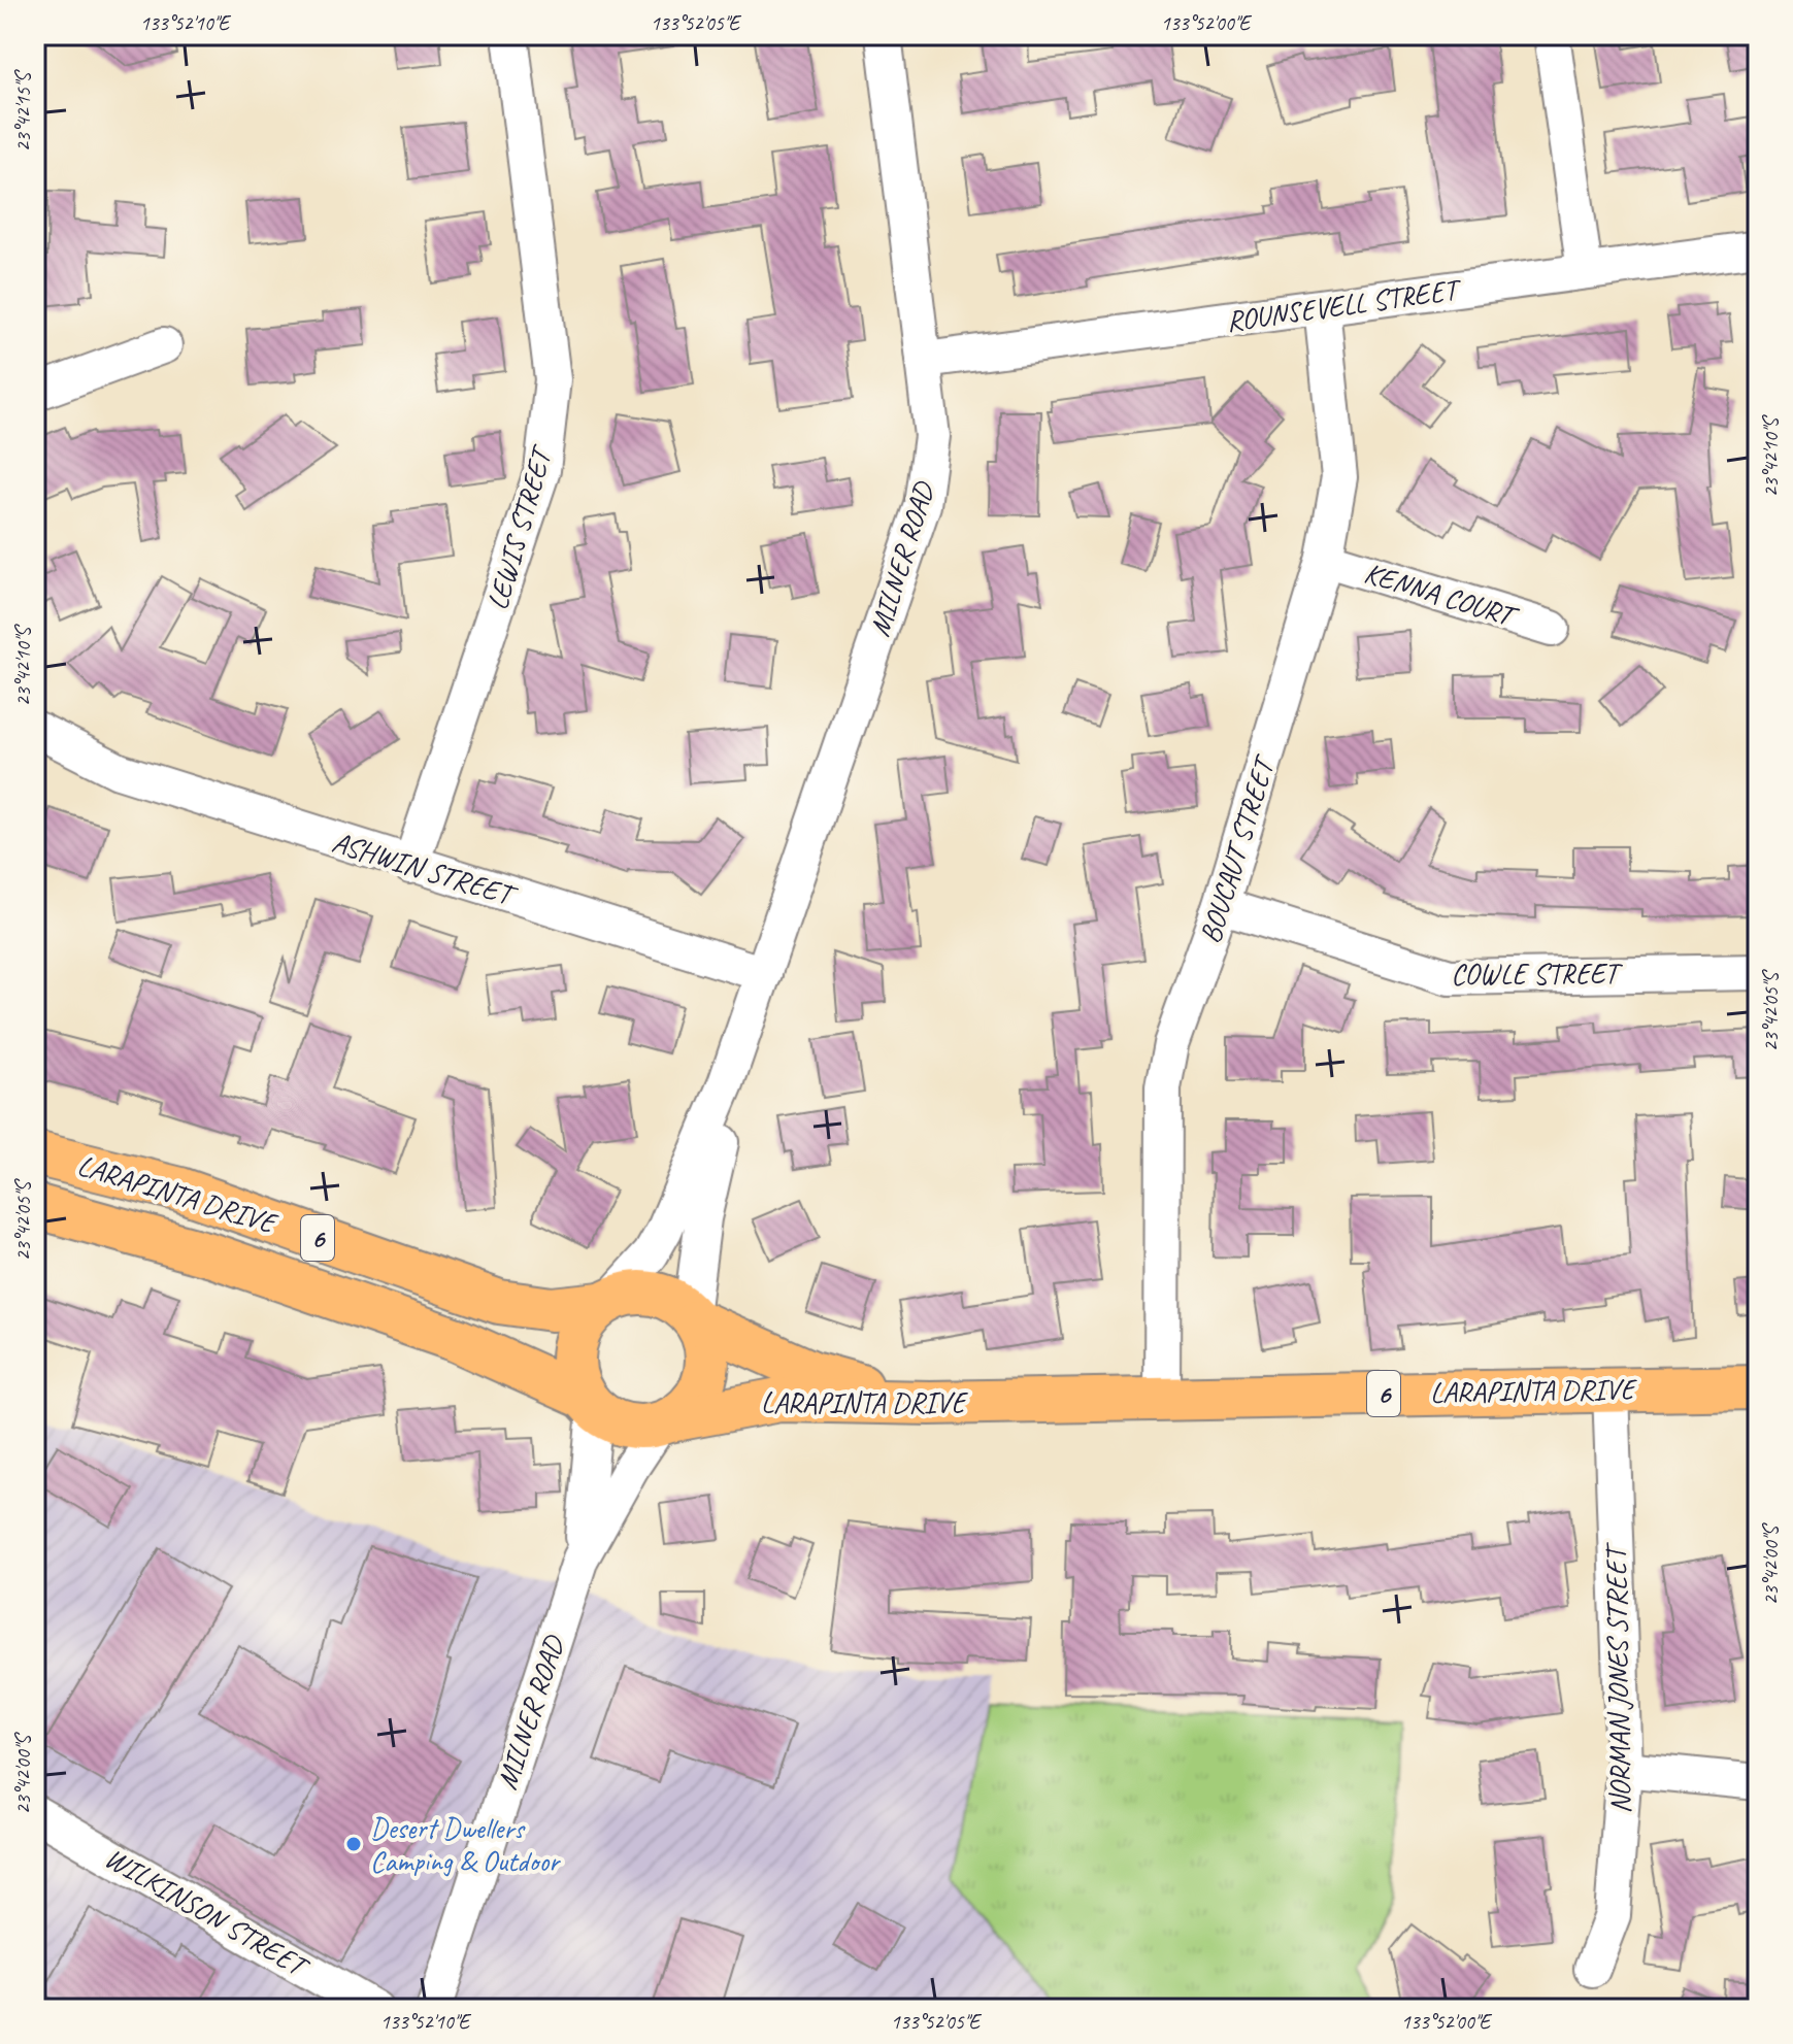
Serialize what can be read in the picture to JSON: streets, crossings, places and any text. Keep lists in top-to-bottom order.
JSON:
{
  "streets": {
    "main road": ["LARAPINTA DRIVE", "6"],
    "street": [
      "ROUNSEVELL STREET",
      "LEWIS STREET",
      "MILNER ROAD",
      "KENNA COURT",
      "BOUCAUT STREET",
      "ASHWIN STREET",
      "COWLE STREET",
      "NORMAN JONES STREET",
      "WILKINSON STREET"
    ]
  },
  "crossings": [
    ["ROUNSEVELL STREET", "MILNER ROAD"],
    ["ROUNSEVELL STREET", "BOUCAUT STREET"],
    ["LEWIS STREET", "ASHWIN STREET"],
    ["MILNER ROAD", "ASHWIN STREET"],
    ["MILNER ROAD", "LARAPINTA DRIVE"],
    ["MILNER ROAD", "6"],
    ["KENNA COURT", "BOUCAUT STREET"],
    ["BOUCAUT STREET", "COWLE STREET"],
    ["BOUCAUT STREET", "LARAPINTA DRIVE"],
    ["LARAPINTA DRIVE", "6"],
    ["LARAPINTA DRIVE", "NORMAN JONES STREET"]
  ],
  "places": ["Desert Dwellers Camping & Outdoor"],
  "coordinates": [
    "133°52'10\"E",
    "133°52'05\"E",
    "133°52'00\"E",
    "23°42'15\"S",
    "23°42'10\"S",
    "23°42'05\"S",
    "23°42'00\"S"
  ]
}
